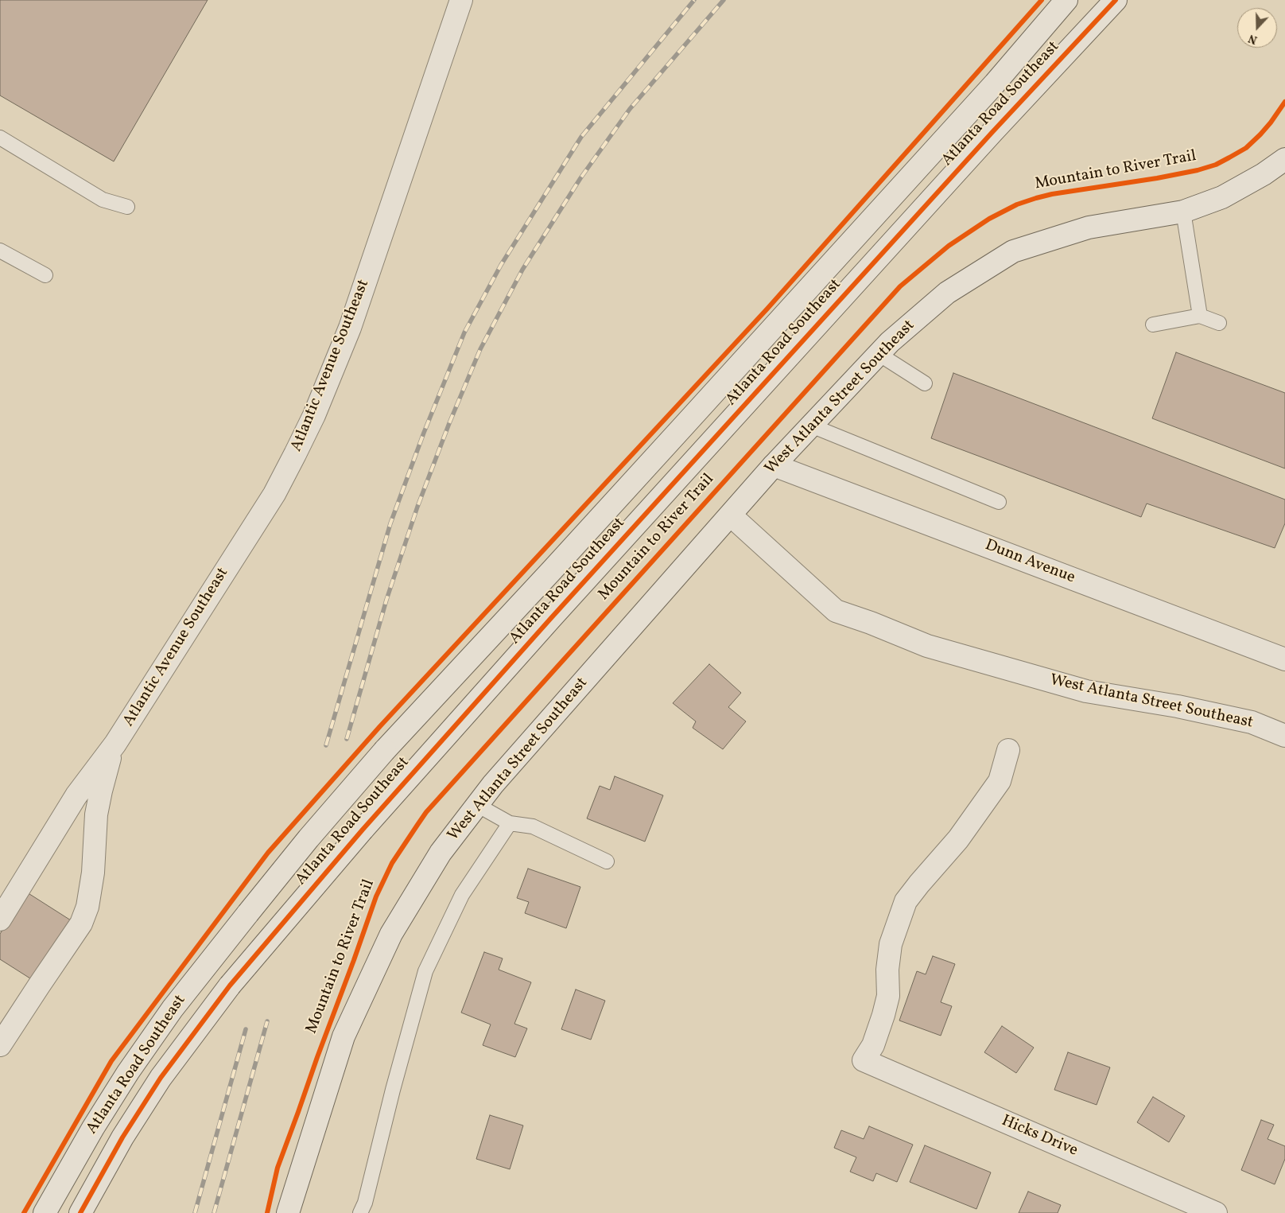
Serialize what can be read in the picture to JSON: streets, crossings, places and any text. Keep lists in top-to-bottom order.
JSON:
{
  "streets": {
    "street": [
      "Atlanta Road Southeast",
      "Atlantic Avenue Southeast",
      "West Atlanta Street Southeast",
      "Dunn Avenue",
      "Hicks Drive"
    ],
    "cycle path": ["Mountain to River Trail"]
  },
  "crossings": [
    ["West Atlanta Street Southeast", "Dunn Avenue"]
  ],
  "north": "bottom"
}
